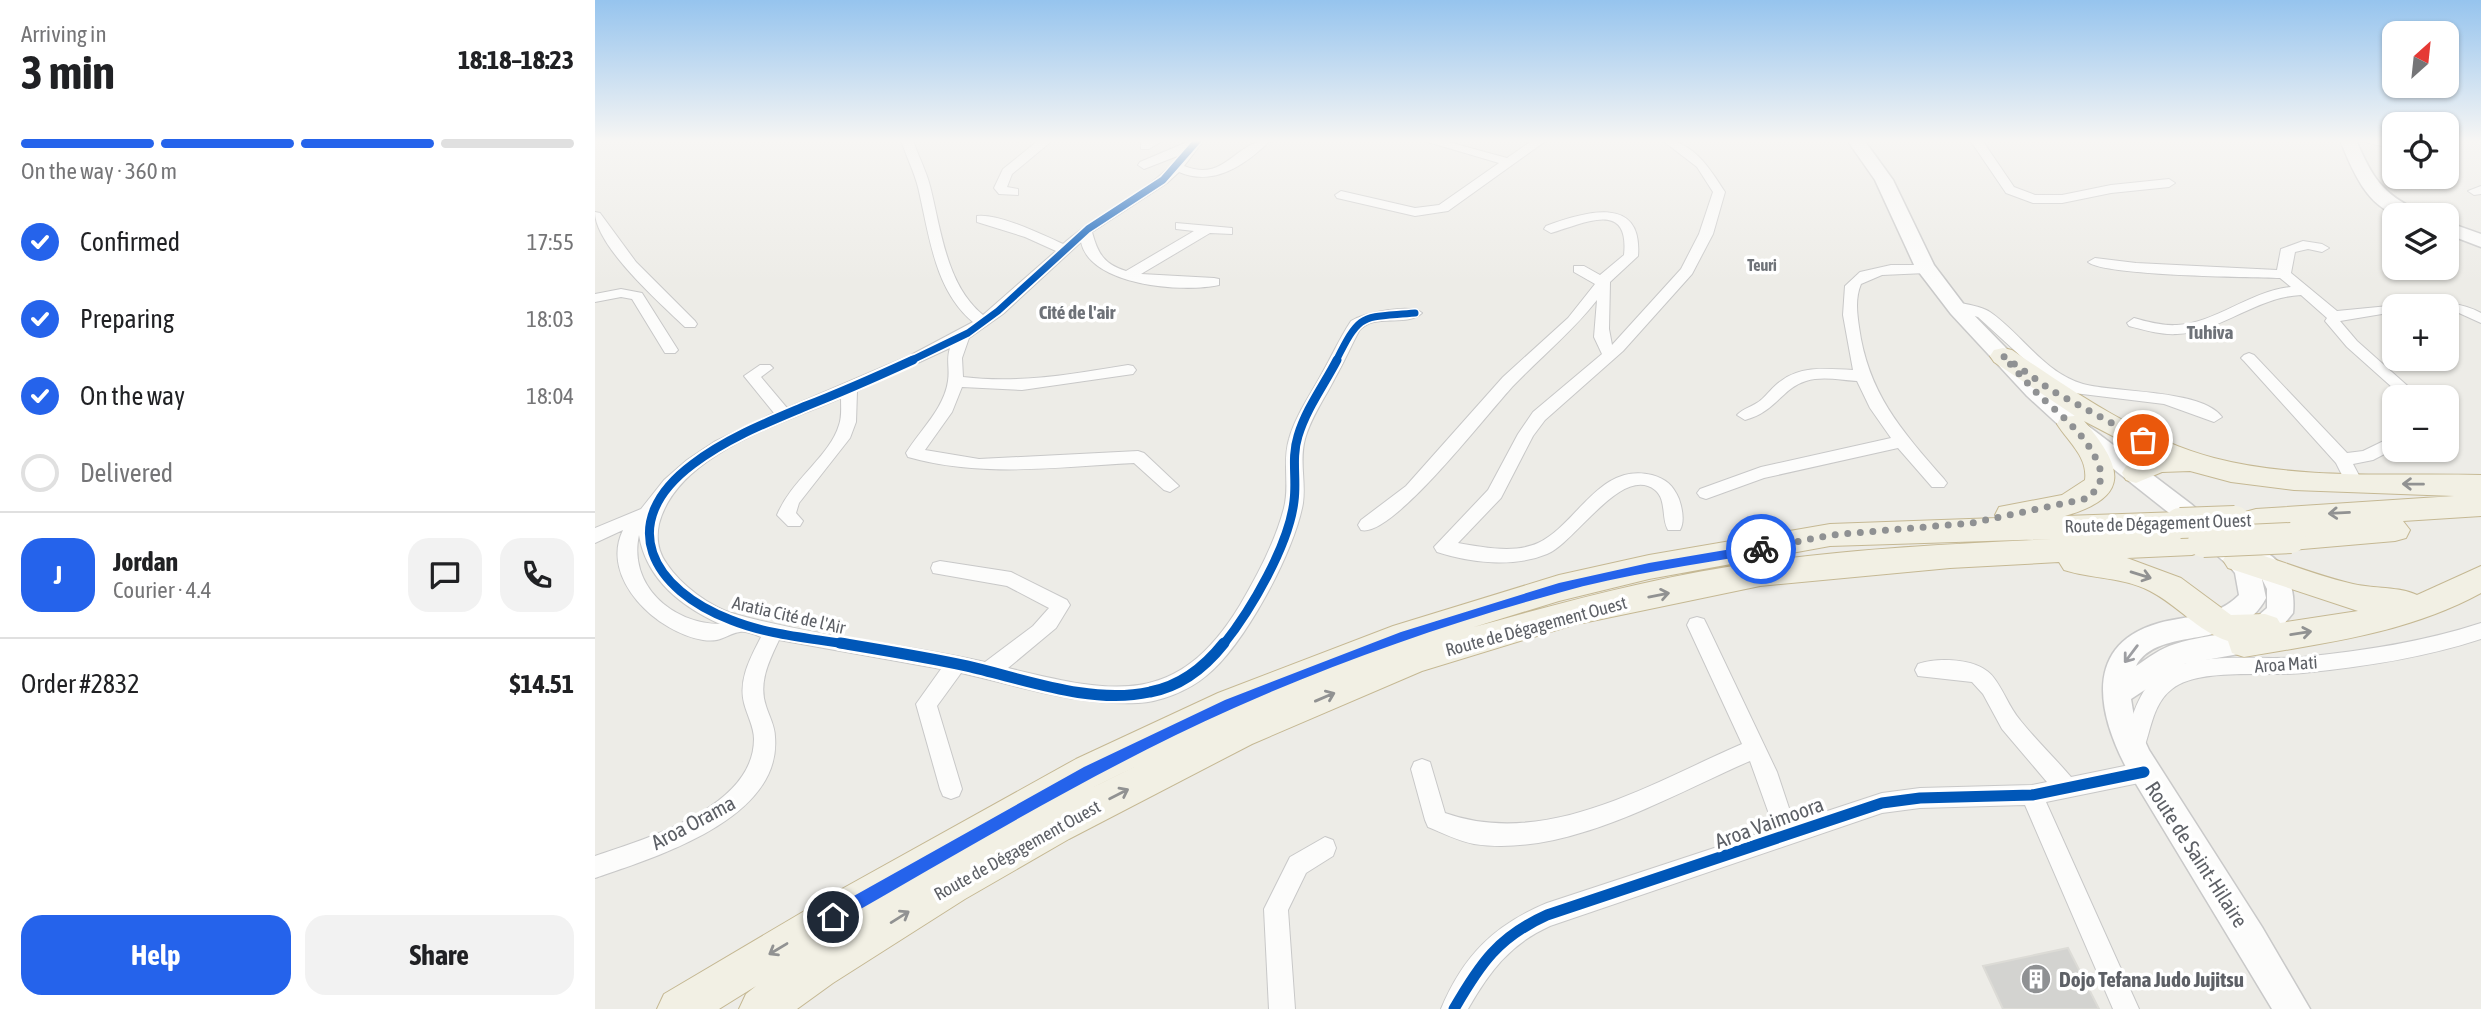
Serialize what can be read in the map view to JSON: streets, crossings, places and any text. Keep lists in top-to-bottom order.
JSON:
{
  "streets": {
    "highway": ["Route de Dégagement Ouest"],
    "main road": ["Route de Saint-Hilaire"],
    "street": [
      "Aratia Cité de l'Air",
      "Aroa Mati",
      "Aroa Orama",
      "Aroa Vaimoora"
    ]
  },
  "crossings": [
    ["Aratia Cité de l'Air", "Aroa Orama"],
    ["Aroa Mati", "Aroa Vaimoora"],
    ["Aroa Mati", "Route de Saint-Hilaire"],
    ["Aroa Vaimoora", "Route de Saint-Hilaire"]
  ],
  "districts": ["Teuri", "Cité de l'air", "Tuhiva"],
  "places": {
    "building": ["Dojo Tefana Judo Jujitsu"]
  },
  "north": "top right",
  "page": {
    "heading": ["3 min", "Arriving in", "18:18–18:23"],
    "panel": [
      "Jordan",
      "Courier · 4.4",
      "Order #2832",
      "$14.51"
    ],
    "map_buttons": ["+", "−"],
    "bar": "On the way · 360 m",
    "list": [
      ["Confirmed", "17:55"],
      ["Preparing", "18:03"],
      ["On the way", "18:04"],
      "Delivered"
    ],
    "round": "J",
    "buttons": ["Help", "Share"]
  }
}
